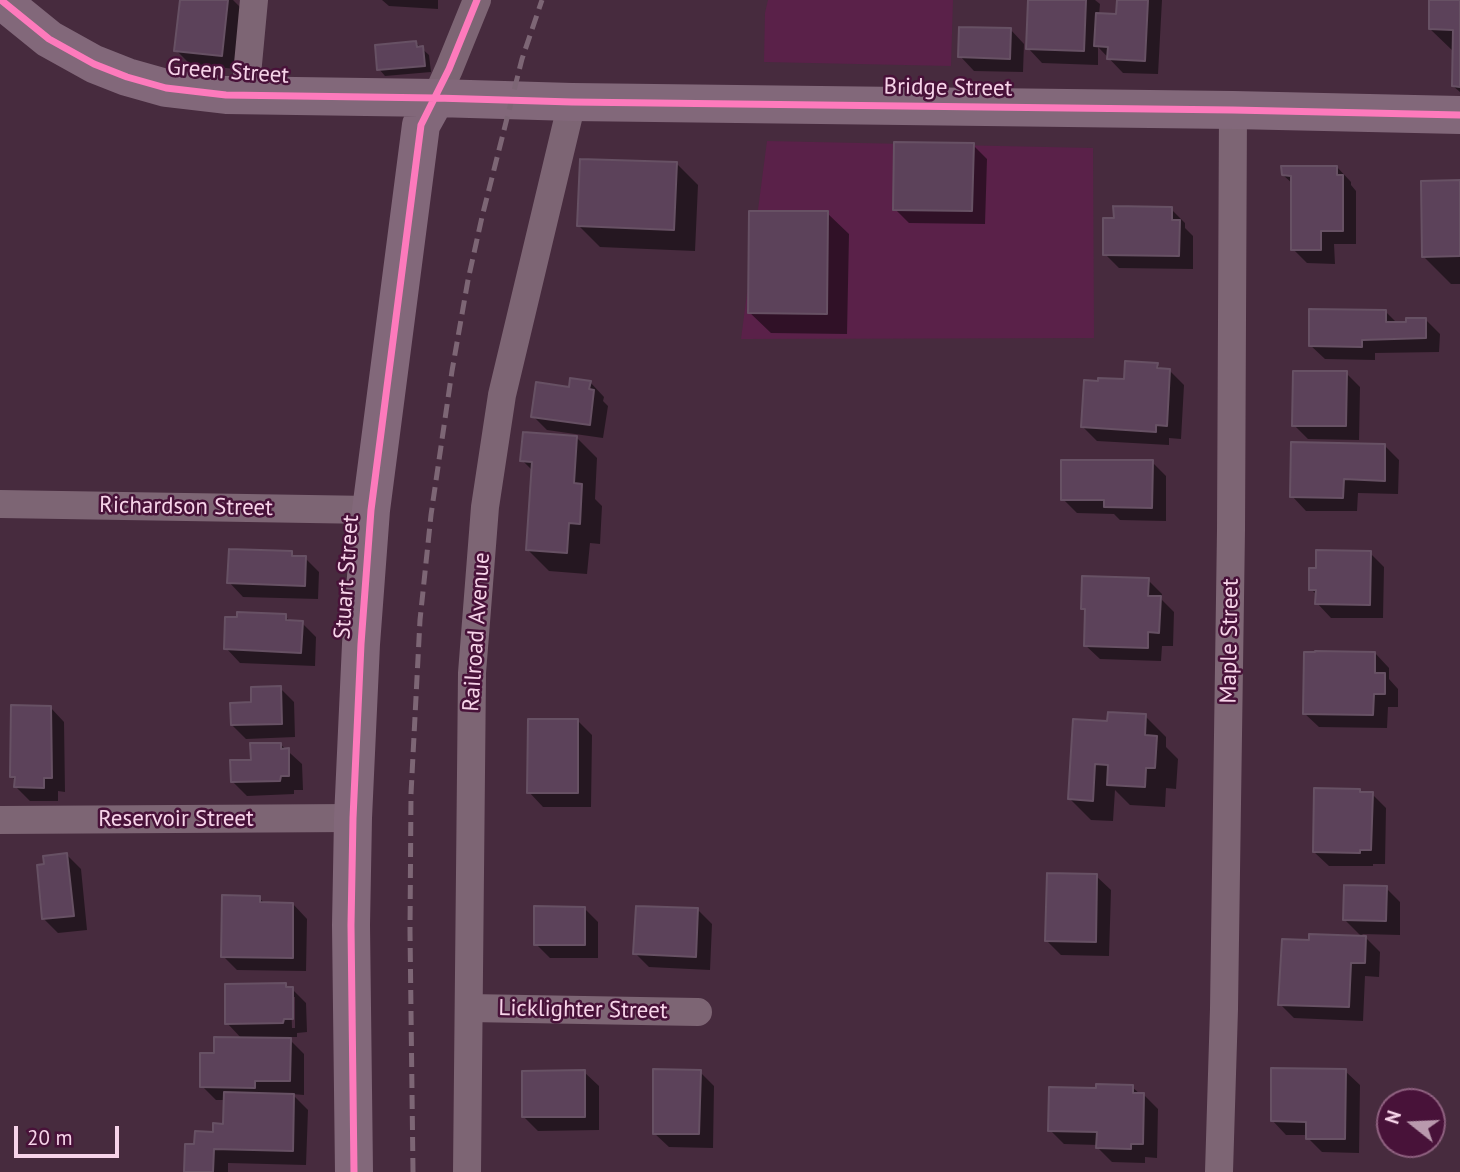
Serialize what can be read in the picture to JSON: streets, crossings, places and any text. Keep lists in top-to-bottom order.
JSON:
{
  "streets": {
    "street": [
      "Green Street",
      "Bridge Street",
      "Richardson Street",
      "Stuart Street",
      "Railroad Avenue",
      "Maple Street",
      "Reservoir Street",
      "Licklighter Street"
    ]
  },
  "crossings": [
    ["Green Street", "Bridge Street"],
    ["Green Street", "Stuart Street"],
    ["Bridge Street", "Stuart Street"],
    ["Bridge Street", "Railroad Avenue"],
    ["Bridge Street", "Maple Street"],
    ["Richardson Street", "Stuart Street"],
    ["Stuart Street", "Reservoir Street"],
    ["Railroad Avenue", "Licklighter Street"]
  ],
  "scale_bar": "20 m",
  "north": "left"
}
